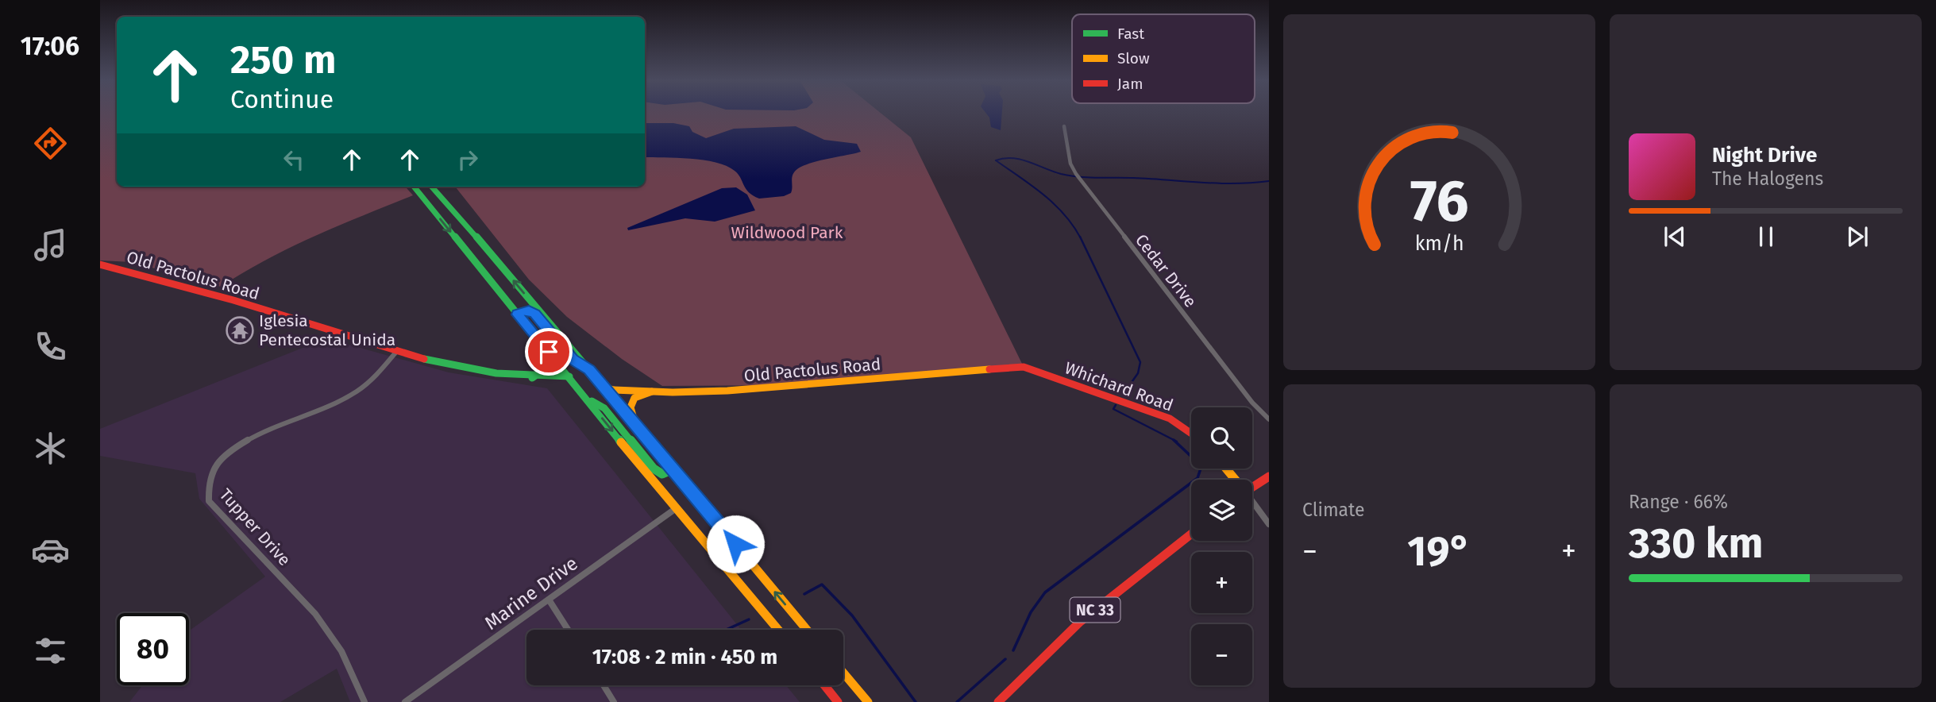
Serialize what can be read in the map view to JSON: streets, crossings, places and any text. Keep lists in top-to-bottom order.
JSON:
{
  "streets": {
    "main road": ["Old Pactolus Road", "Whichard Road", "NC 33"],
    "street": ["Cedar Drive", "Tupper Drive", "Marine Drive"]
  },
  "crossings": [
    ["Old Pactolus Road", "Whichard Road"],
    ["Old Pactolus Road", "Tupper Drive"]
  ],
  "parks": ["Wildwood Park"],
  "places": {
    "temple": ["Iglesia Pentecostal Unida"]
  },
  "legend": ["Fast", "Slow", "Jam"],
  "page": {
    "tabs": "17:06",
    "turn": ["250 m", "Continue"],
    "song": ["Night Drive", "The Halogens"],
    "tile": [
      "Climate",
      ["Range · 66%", "330 km"]
    ],
    "map_buttons": ["+", "−"],
    "heat": ["−", "19°", "+"],
    "limit": "80",
    "trip": "17:08 · 2 min · 450 m",
    "gauge": ["76", "km/h"]
  }
}
